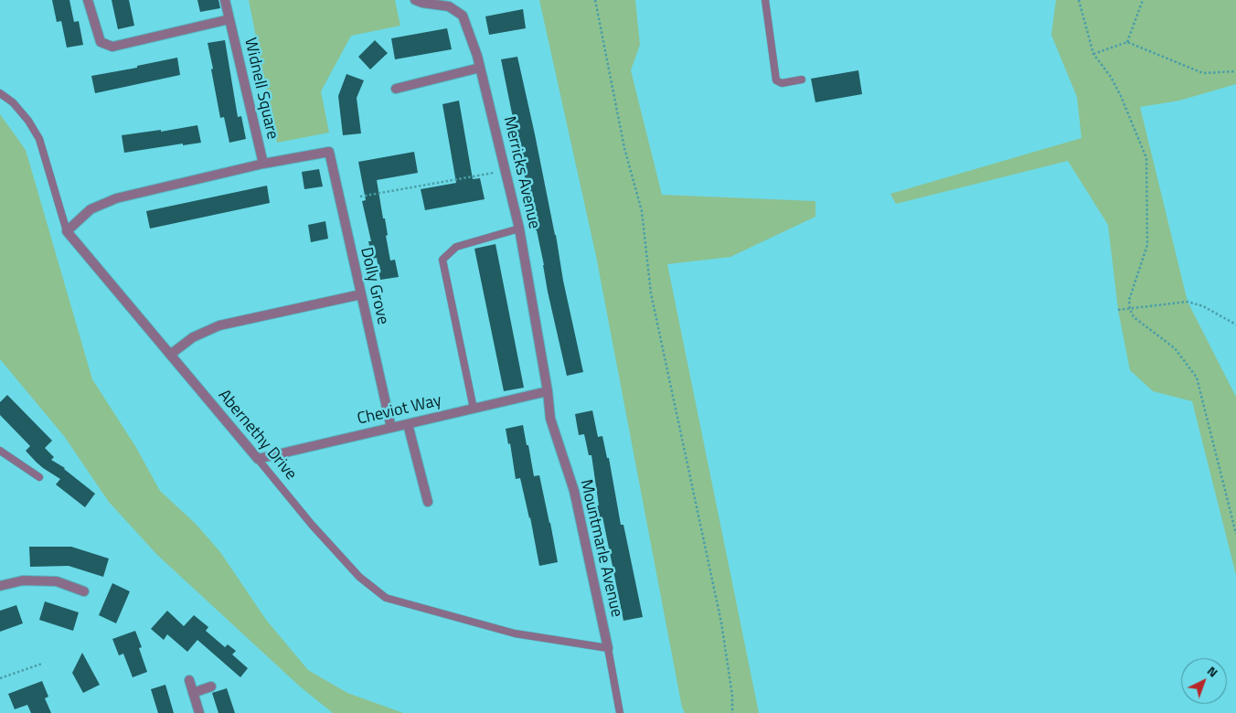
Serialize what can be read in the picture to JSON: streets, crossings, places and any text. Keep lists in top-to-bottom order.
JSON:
{
  "streets": {
    "street": [
      "Widnell Square",
      "Merricks Avenue",
      "Dolly Grove",
      "Cheviot Way",
      "Abernethy Drive",
      "Mountmarle Avenue"
    ]
  },
  "crossings": [
    ["Widnell Square", "Dolly Grove"],
    ["Widnell Square", "Abernethy Drive"],
    ["Merricks Avenue", "Cheviot Way"],
    ["Merricks Avenue", "Mountmarle Avenue"],
    ["Dolly Grove", "Cheviot Way"],
    ["Cheviot Way", "Abernethy Drive"],
    ["Cheviot Way", "Mountmarle Avenue"],
    ["Abernethy Drive", "Mountmarle Avenue"]
  ],
  "north": "top right"
}
